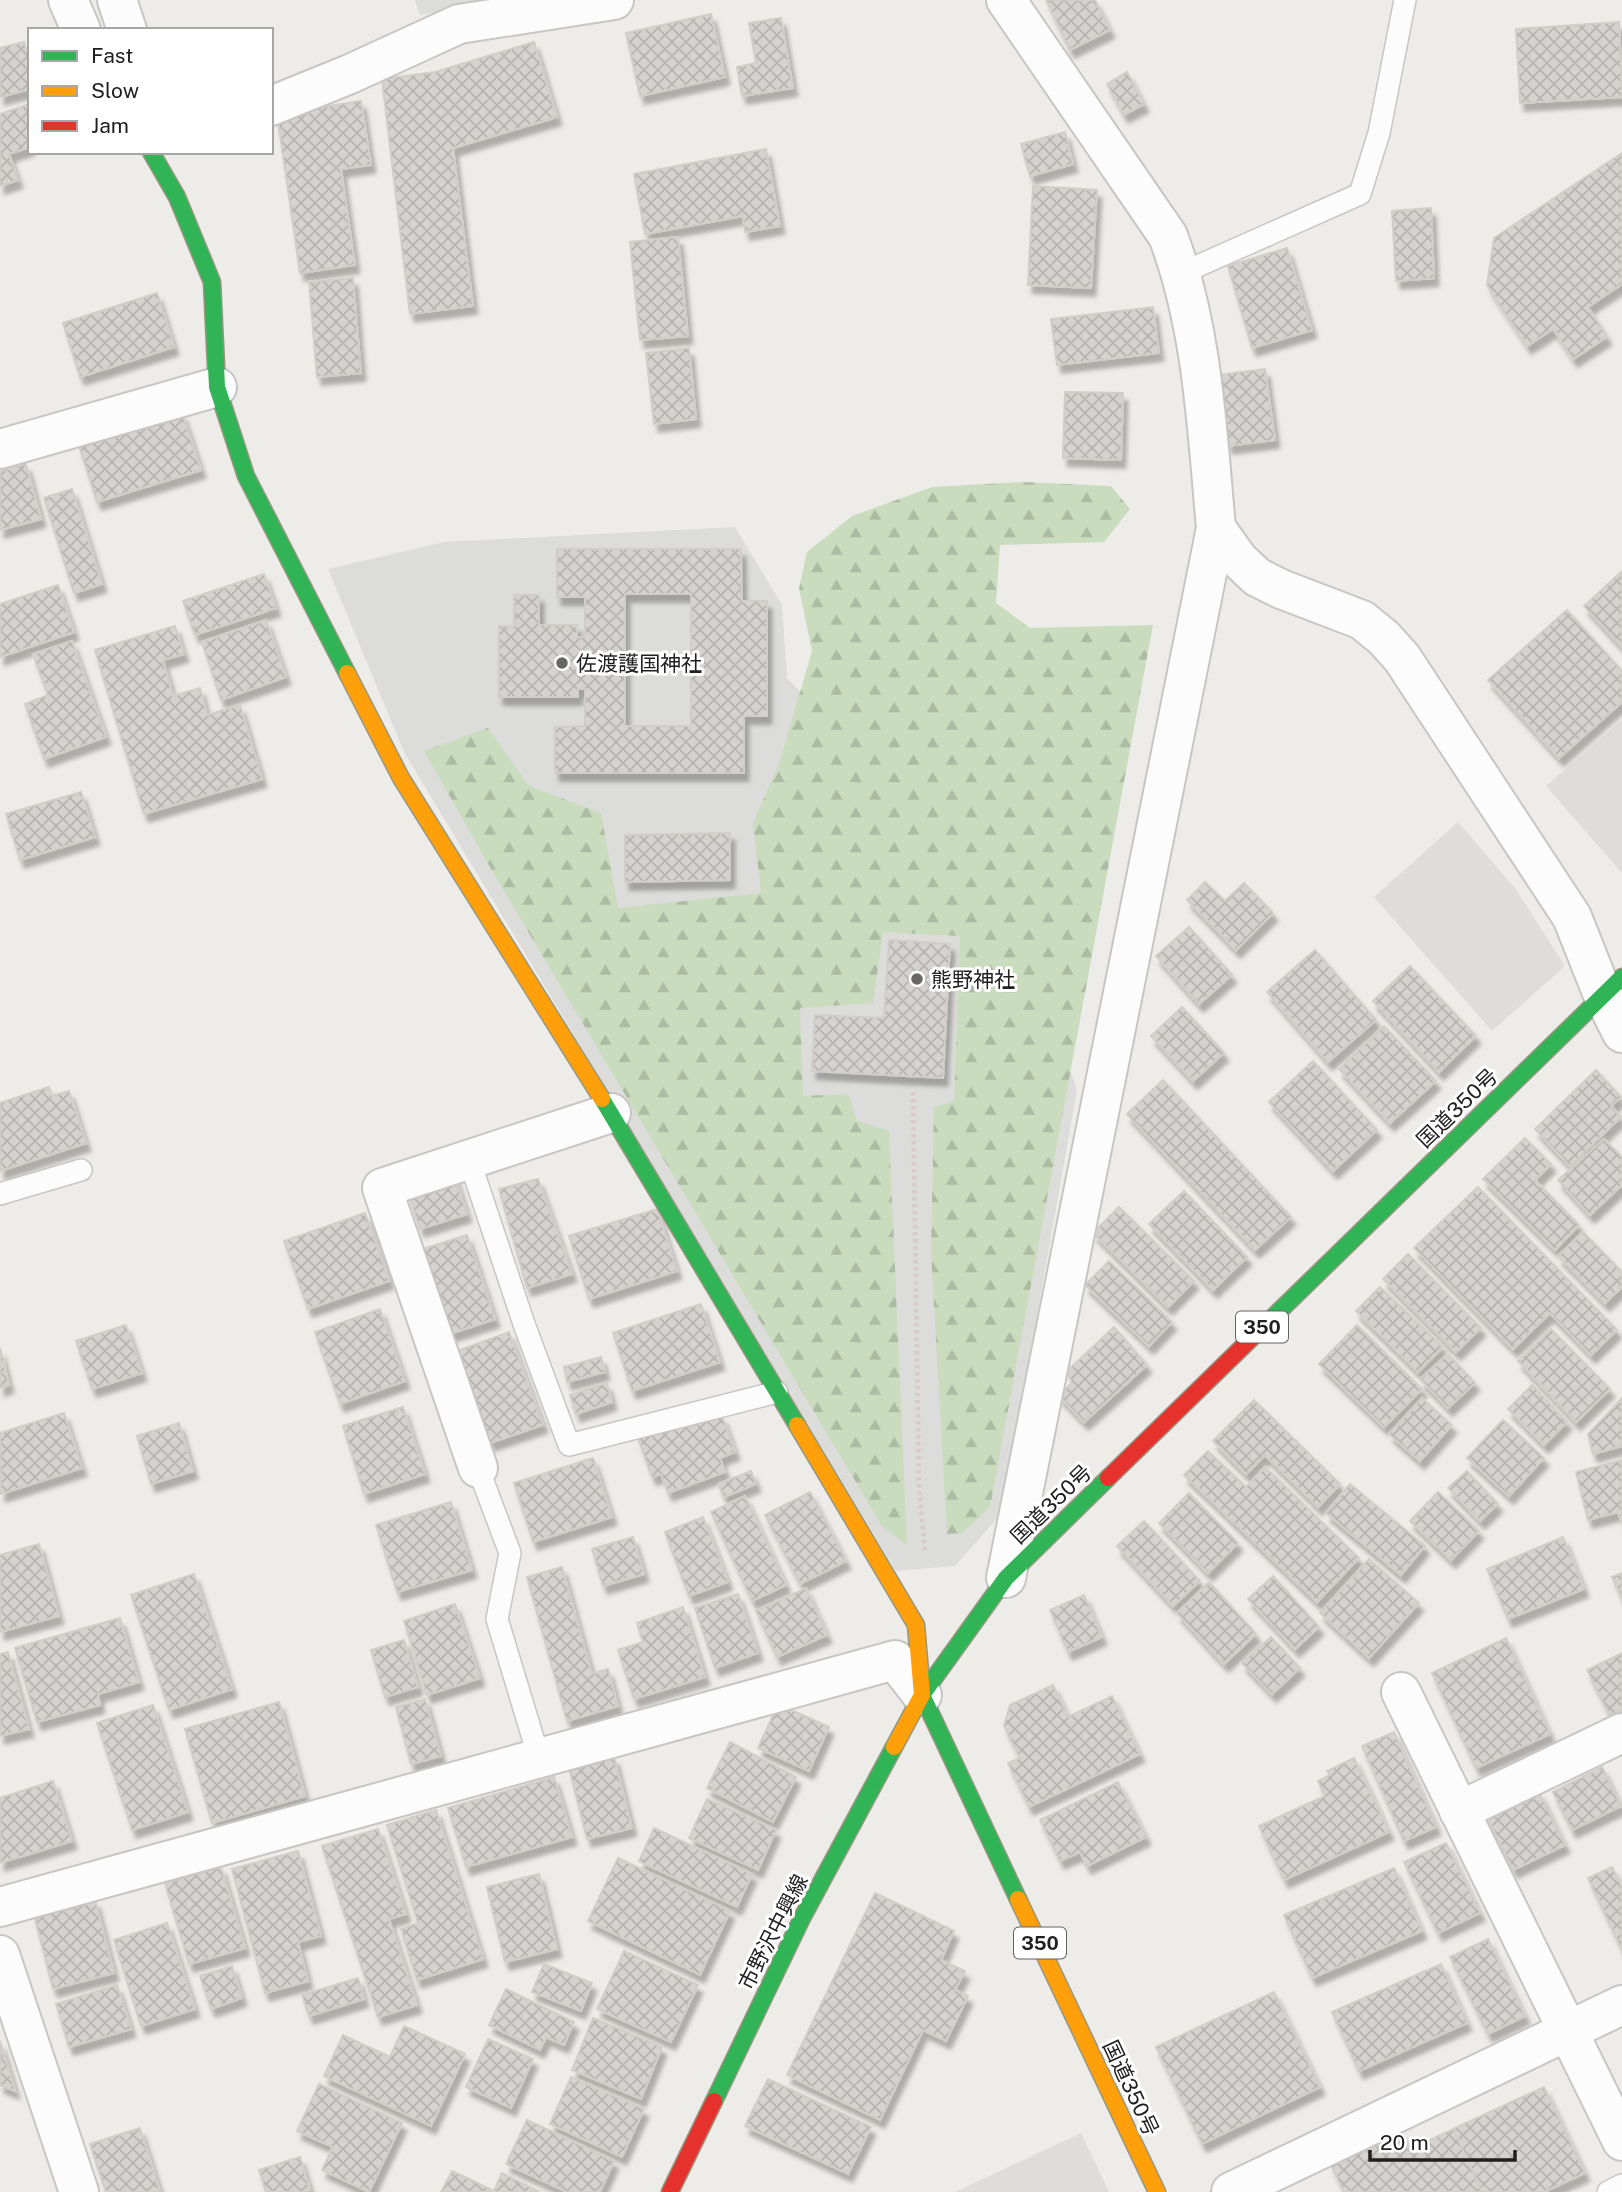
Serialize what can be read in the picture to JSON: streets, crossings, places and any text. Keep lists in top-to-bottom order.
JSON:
{
  "streets": {
    "main road": ["国道350号", "350", "市野沢中興線"]
  },
  "crossings": [
    ["国道350号", "市野沢中興線"]
  ],
  "places": ["佐渡護国神社", "熊野神社"],
  "legend": ["Fast", "Slow", "Jam"],
  "scale_bar": "20 m"
}
